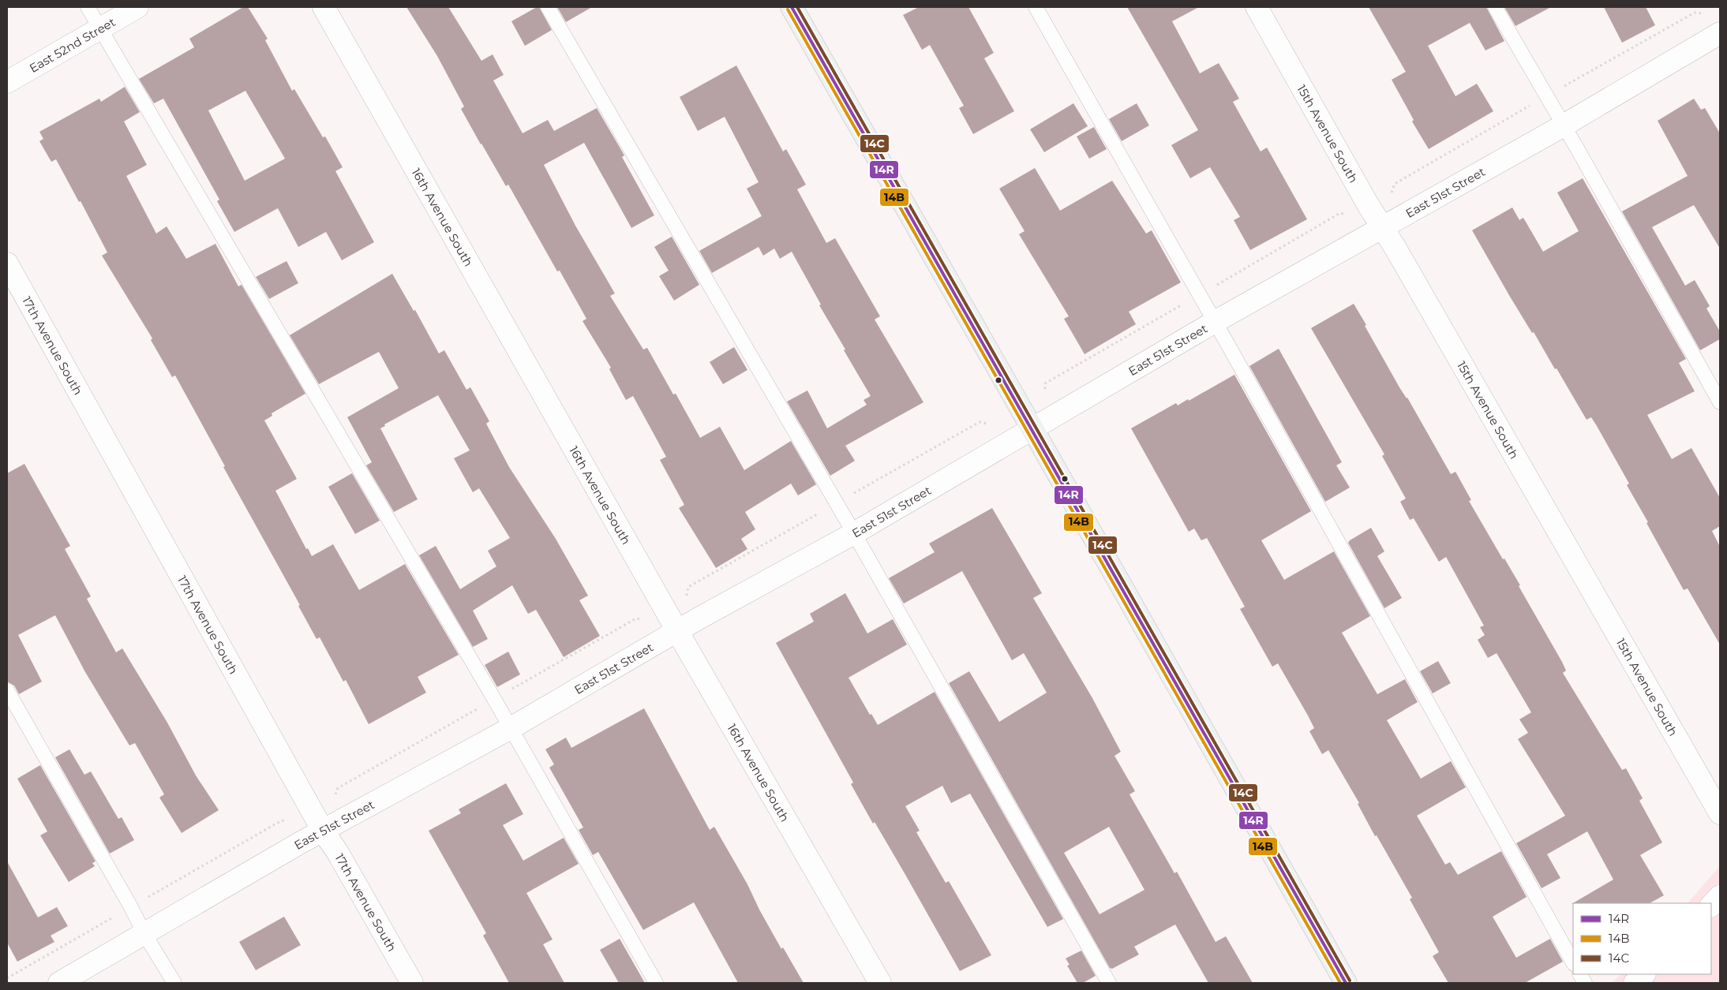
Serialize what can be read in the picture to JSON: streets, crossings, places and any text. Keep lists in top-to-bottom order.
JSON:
{
  "streets": {
    "street": [
      "East 52nd Street",
      "15th Avenue South",
      "East 51st Street",
      "16th Avenue South",
      "17th Avenue South"
    ]
  },
  "crossings": [
    ["15th Avenue South", "East 51st Street"],
    ["East 51st Street", "16th Avenue South"],
    ["East 51st Street", "17th Avenue South"]
  ],
  "lines": ["transit line 14R", "transit line 14C", "transit line 14B"],
  "legend": ["14R", "14B", "14C"]
}
